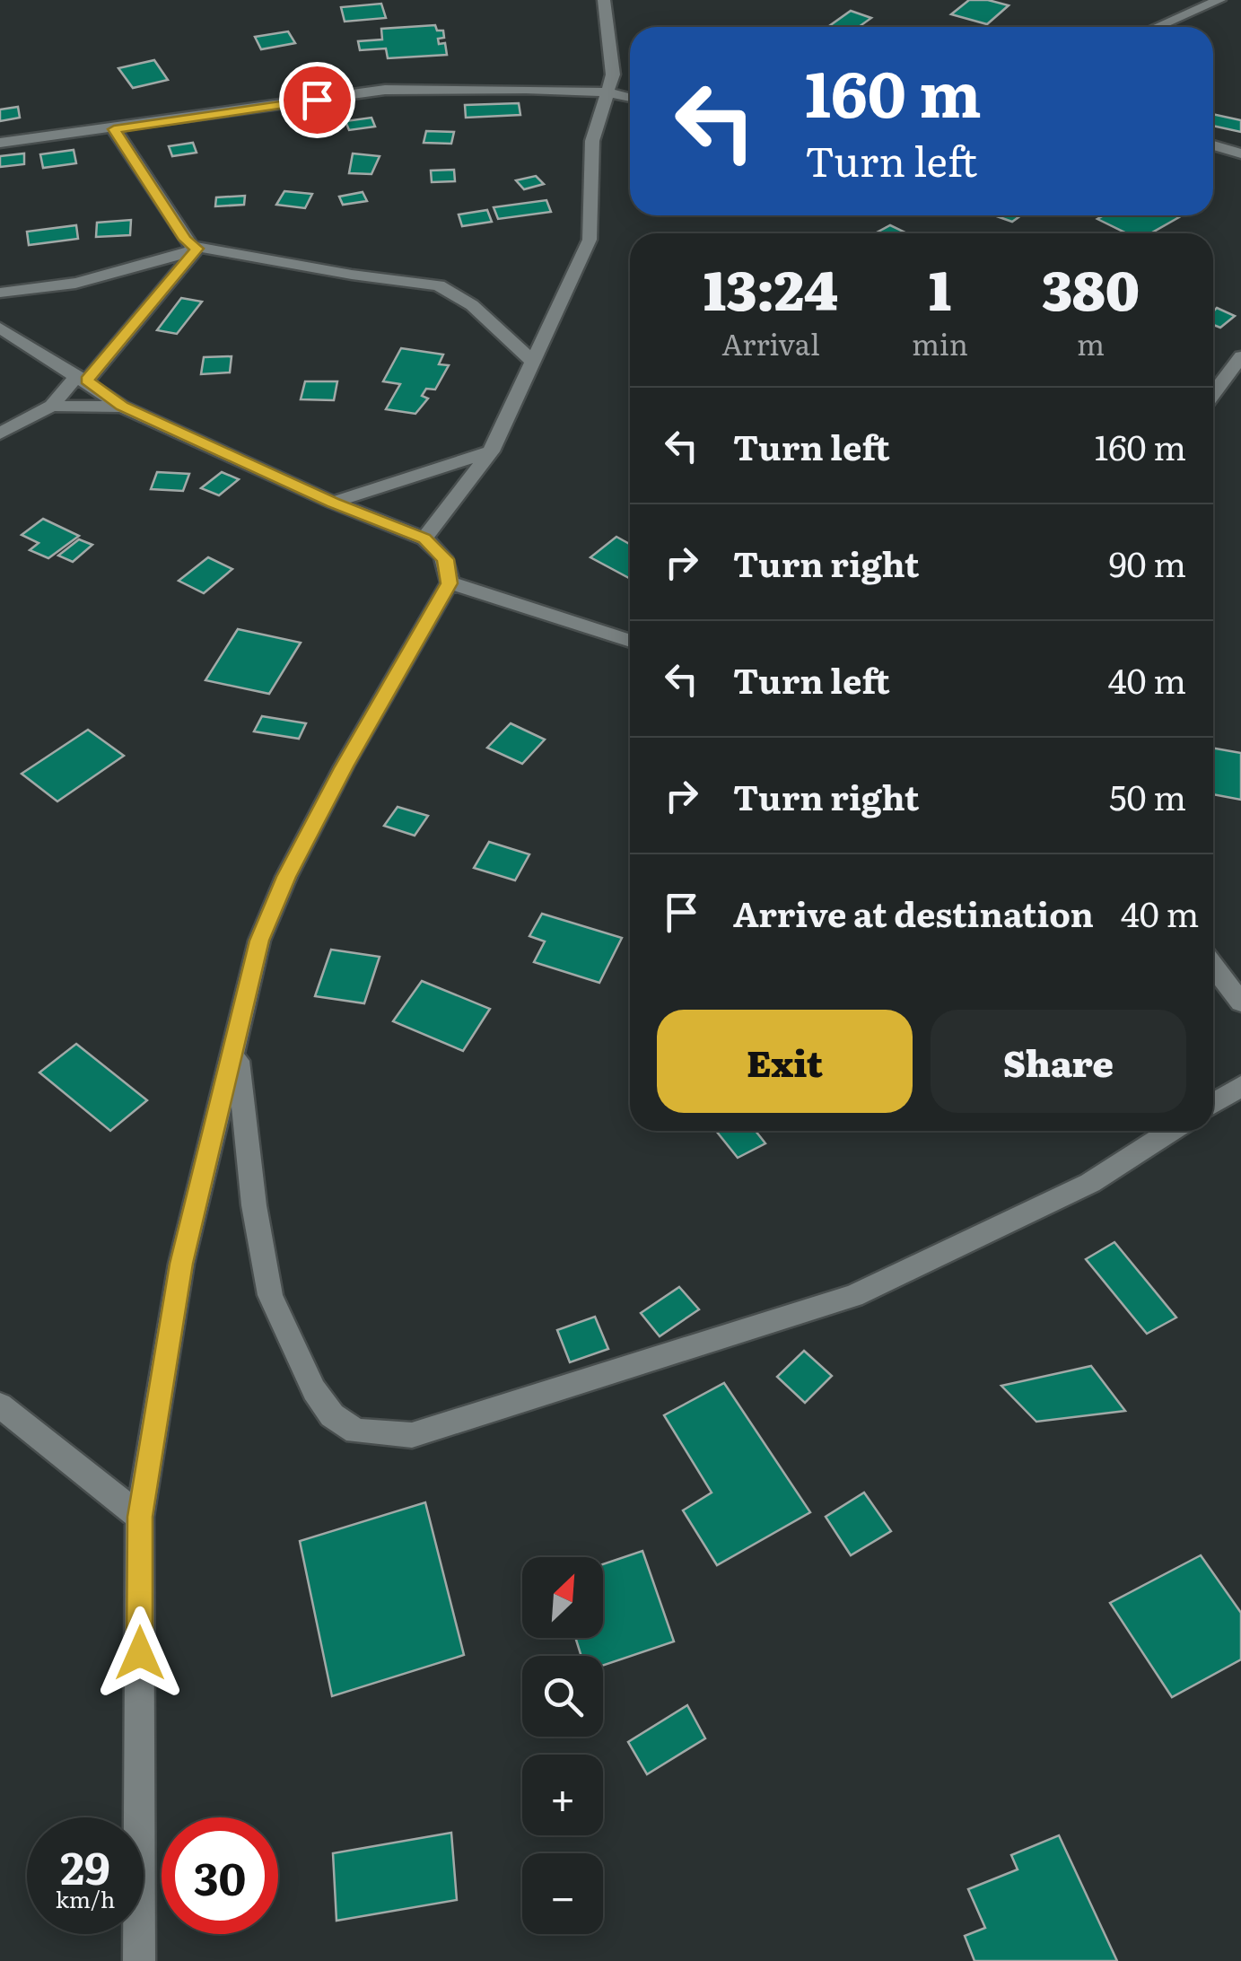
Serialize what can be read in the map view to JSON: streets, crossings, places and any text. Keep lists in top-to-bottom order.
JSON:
{
  "north": "top right",
  "page": {
    "turn": ["160 m", "Turn left"],
    "eta": [
      "13:24",
      "Arrival",
      "1",
      "min",
      "380",
      "m"
    ],
    "list": [
      {
        "name": "Turn left",
        "value": "160 m"
      },
      {
        "name": "Turn right",
        "value": "90 m"
      },
      {
        "name": "Turn left",
        "value": "40 m"
      },
      {
        "name": "Turn right",
        "value": "50 m"
      },
      {
        "name": "Arrive at destination",
        "value": "40 m"
      }
    ],
    "buttons": ["Exit", "Share"],
    "map_buttons": ["+", "−"],
    "speed": "29 km/h",
    "limit": "30"
  }
}
